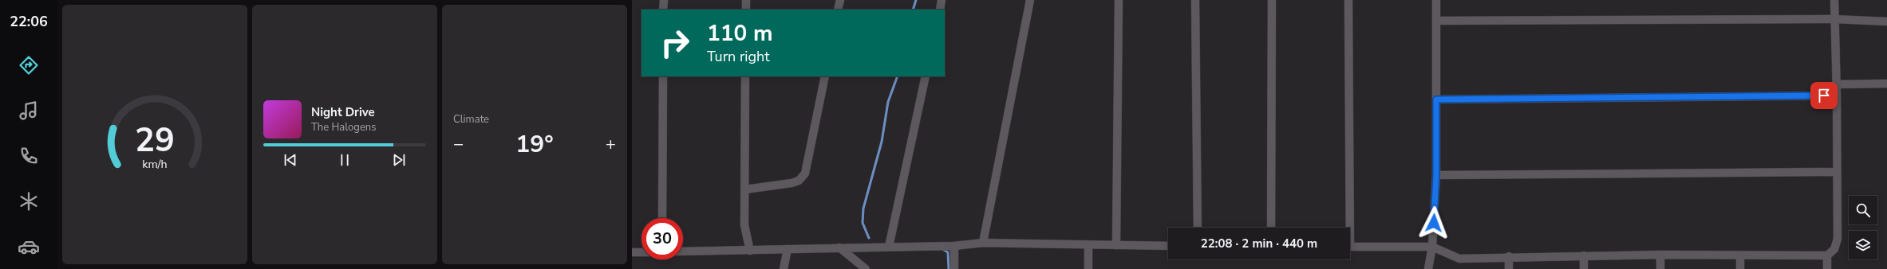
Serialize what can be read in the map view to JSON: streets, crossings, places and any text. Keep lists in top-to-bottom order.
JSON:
{
  "page": {
    "tabs": "22:06",
    "tile": "Climate",
    "turn": ["110 m", "Turn right"],
    "song": ["Night Drive", "The Halogens"],
    "heat": ["−", "19°", "+"],
    "limit": "30",
    "trip": "22:08 · 2 min · 440 m",
    "gauge": ["29", "km/h"]
  }
}
